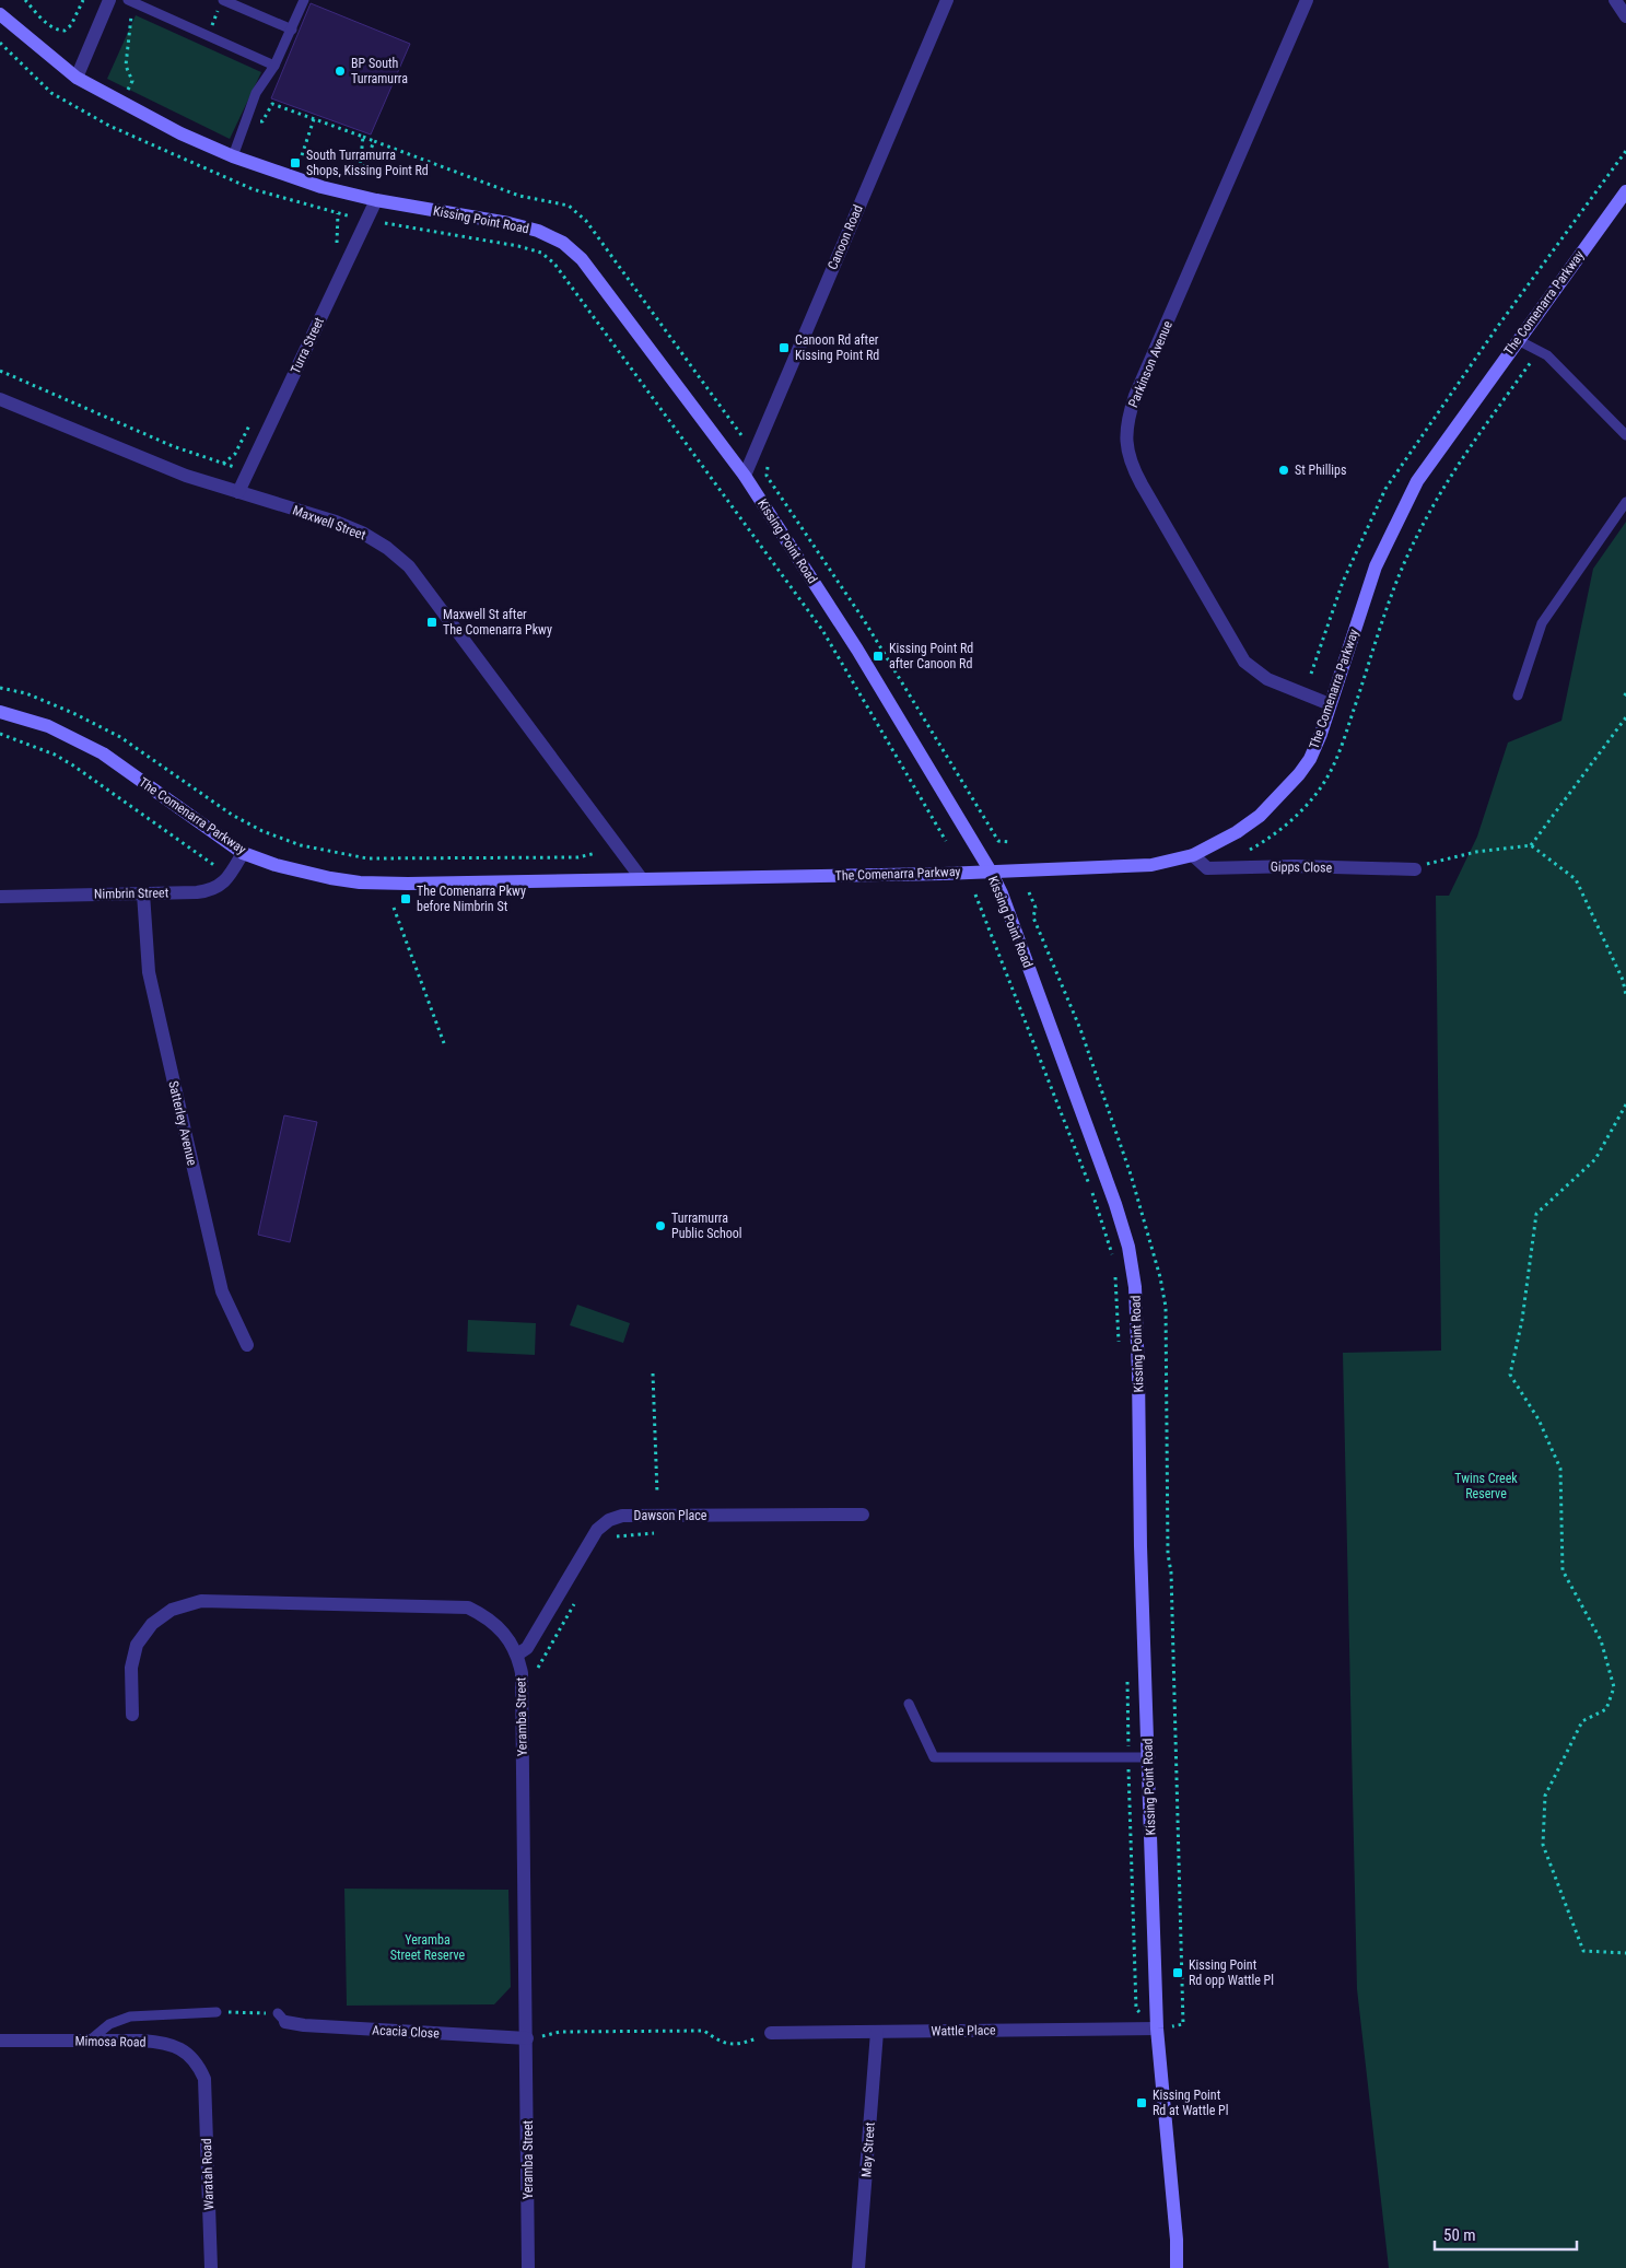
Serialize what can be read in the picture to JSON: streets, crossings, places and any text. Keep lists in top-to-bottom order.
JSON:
{
  "streets": {
    "main road": ["Kissing Point Road", "The Comenarra Parkway"],
    "street": [
      "Canoon Road",
      "Turra Street",
      "Parkinson Avenue",
      "Maxwell Street",
      "Gipps Close",
      "Nimbrin Street",
      "Satterley Avenue",
      "Dawson Place",
      "Yeramba Street",
      "Wattle Place",
      "Acacia Close",
      "Mimosa Road",
      "May Street",
      "Waratah Road"
    ]
  },
  "crossings": [
    ["Kissing Point Road", "Canoon Road"],
    ["Kissing Point Road", "The Comenarra Parkway"],
    ["Kissing Point Road", "Turra Street"],
    ["Kissing Point Road", "Wattle Place"],
    ["The Comenarra Parkway", "Parkinson Avenue"],
    ["The Comenarra Parkway", "Maxwell Street"],
    ["The Comenarra Parkway", "Gipps Close"],
    ["The Comenarra Parkway", "Nimbrin Street"],
    ["Turra Street", "Maxwell Street"],
    ["Nimbrin Street", "Satterley Avenue"],
    ["Dawson Place", "Yeramba Street"],
    ["Yeramba Street", "Acacia Close"],
    ["Wattle Place", "May Street"],
    ["Mimosa Road", "Waratah Road"]
  ],
  "parks": ["Twins Creek Reserve", "Yeramba Street Reserve"],
  "places": {
    "other": ["BP South Turramurra", "St Phillips", "Turramurra Public School"],
    "transit": [
      "South Turramurra Shops, Kissing Point Rd",
      "Canoon Rd after Kissing Point Rd",
      "Maxwell St after The Comenarra Pkwy",
      "Kissing Point Rd after Canoon Rd",
      "The Comenarra Pkwy before Nimbrin St",
      "Kissing Point Rd opp Wattle Pl",
      "Kissing Point Rd at Wattle Pl"
    ]
  },
  "scale_bar": "50 m"
}
